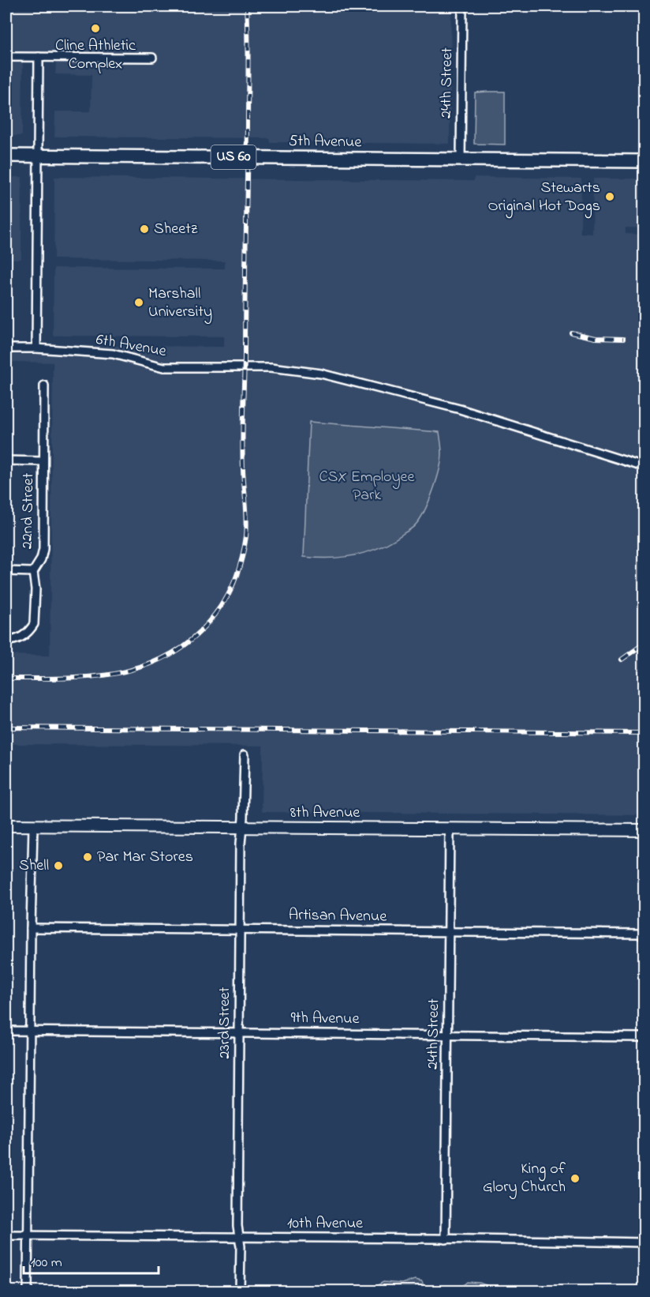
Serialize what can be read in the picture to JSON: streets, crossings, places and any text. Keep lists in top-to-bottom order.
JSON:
{
  "streets": {
    "main road": ["5th Avenue", "US 60", "8th Avenue"],
    "street": [
      "24th Street",
      "6th Avenue",
      "22nd Street",
      "Artisan Avenue",
      "9th Avenue",
      "23rd Street",
      "10th Avenue"
    ]
  },
  "crossings": [
    ["24th Street", "5th Avenue"],
    ["24th Street", "8th Avenue"],
    ["24th Street", "Artisan Avenue"],
    ["24th Street", "9th Avenue"],
    ["24th Street", "10th Avenue"],
    ["8th Avenue", "23rd Street"],
    ["Artisan Avenue", "23rd Street"],
    ["9th Avenue", "23rd Street"],
    ["23rd Street", "10th Avenue"]
  ],
  "parks": ["CSX Employee Park"],
  "places": [
    "Cline Athletic Complex",
    "Stewarts Original Hot Dogs",
    "Sheetz",
    "Marshall University",
    "Par Mar Stores",
    "Shell",
    "King of Glory Church"
  ],
  "scale_bar": "100 m"
}
